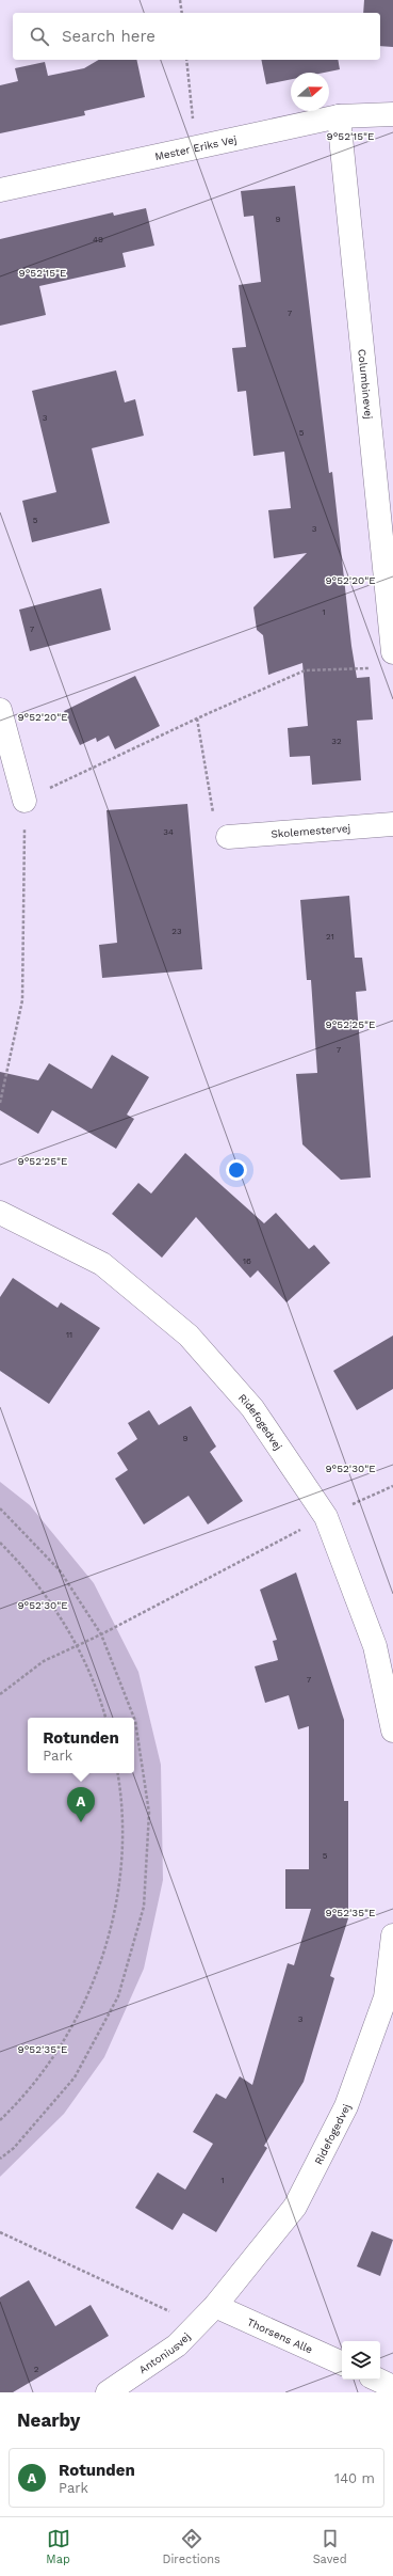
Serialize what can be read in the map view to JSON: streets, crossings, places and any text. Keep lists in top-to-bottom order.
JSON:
{
  "streets": {
    "street": [
      "Mester Eriks Vej",
      "Columbinevej",
      "Skolemestervej",
      "Ridefogedvej",
      "Thorsens Alle",
      "Antoniusvej"
    ]
  },
  "crossings": [
    ["Mester Eriks Vej", "Columbinevej"],
    ["Ridefogedvej", "Thorsens Alle"],
    ["Ridefogedvej", "Antoniusvej"],
    ["Thorsens Alle", "Antoniusvej"]
  ],
  "house_numbers": [
    "9",
    "49",
    "7",
    "3",
    "5",
    "5",
    "3",
    "1",
    "7",
    "32",
    "34",
    "23",
    "21",
    "7",
    "16",
    "11",
    "9",
    "7",
    "5",
    "3",
    "1",
    "2"
  ],
  "north": "right",
  "page": {
    "search": "Search here",
    "popup": ["Rotunden", "Park"],
    "pins": "A",
    "heading": "Nearby",
    "list": [
      {
        "mark": "A",
        "name": "Rotunden",
        "note": "Park",
        "value": "140 m"
      }
    ],
    "nav": ["Map", "Directions", "Saved"]
  },
  "coordinates": [
    "9°52'15\"E",
    "9°52'20\"E",
    "9°52'25\"E",
    "9°52'30\"E",
    "9°52'35\"E"
  ]
}
